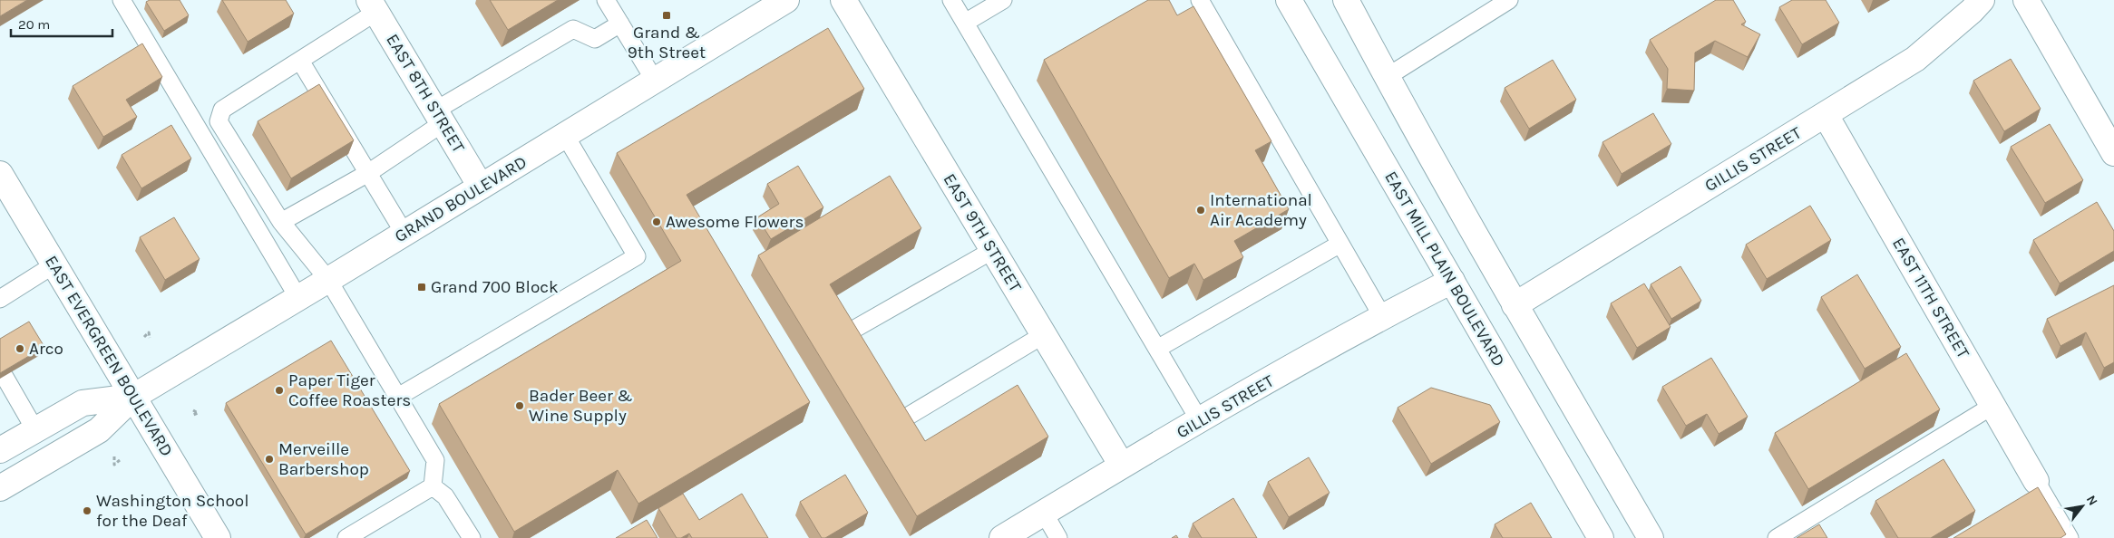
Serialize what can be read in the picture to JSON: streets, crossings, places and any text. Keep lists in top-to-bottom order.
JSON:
{
  "streets": {
    "street": [
      "EAST 8TH STREET",
      "GILLIS STREET",
      "GRAND BOULEVARD",
      "EAST 9TH STREET",
      "EAST MILL PLAIN BOULEVARD",
      "EAST 11TH STREET",
      "EAST EVERGREEN BOULEVARD"
    ]
  },
  "crossings": [
    ["EAST 8TH STREET", "GRAND BOULEVARD"],
    ["GILLIS STREET", "EAST 9TH STREET"],
    ["GILLIS STREET", "EAST MILL PLAIN BOULEVARD"],
    ["GILLIS STREET", "EAST 11TH STREET"],
    ["GRAND BOULEVARD", "EAST EVERGREEN BOULEVARD"]
  ],
  "places": {
    "transit": ["Grand & 9th Street", "Grand 700 Block"],
    "other": [
      "International Air Academy",
      "Awesome Flowers",
      "Arco",
      "Paper Tiger Coffee Roasters",
      "Bader Beer & Wine Supply",
      "Merveille Barbershop",
      "Washington School for the Deaf"
    ]
  },
  "scale_bar": "20 m",
  "north": "top right"
}
